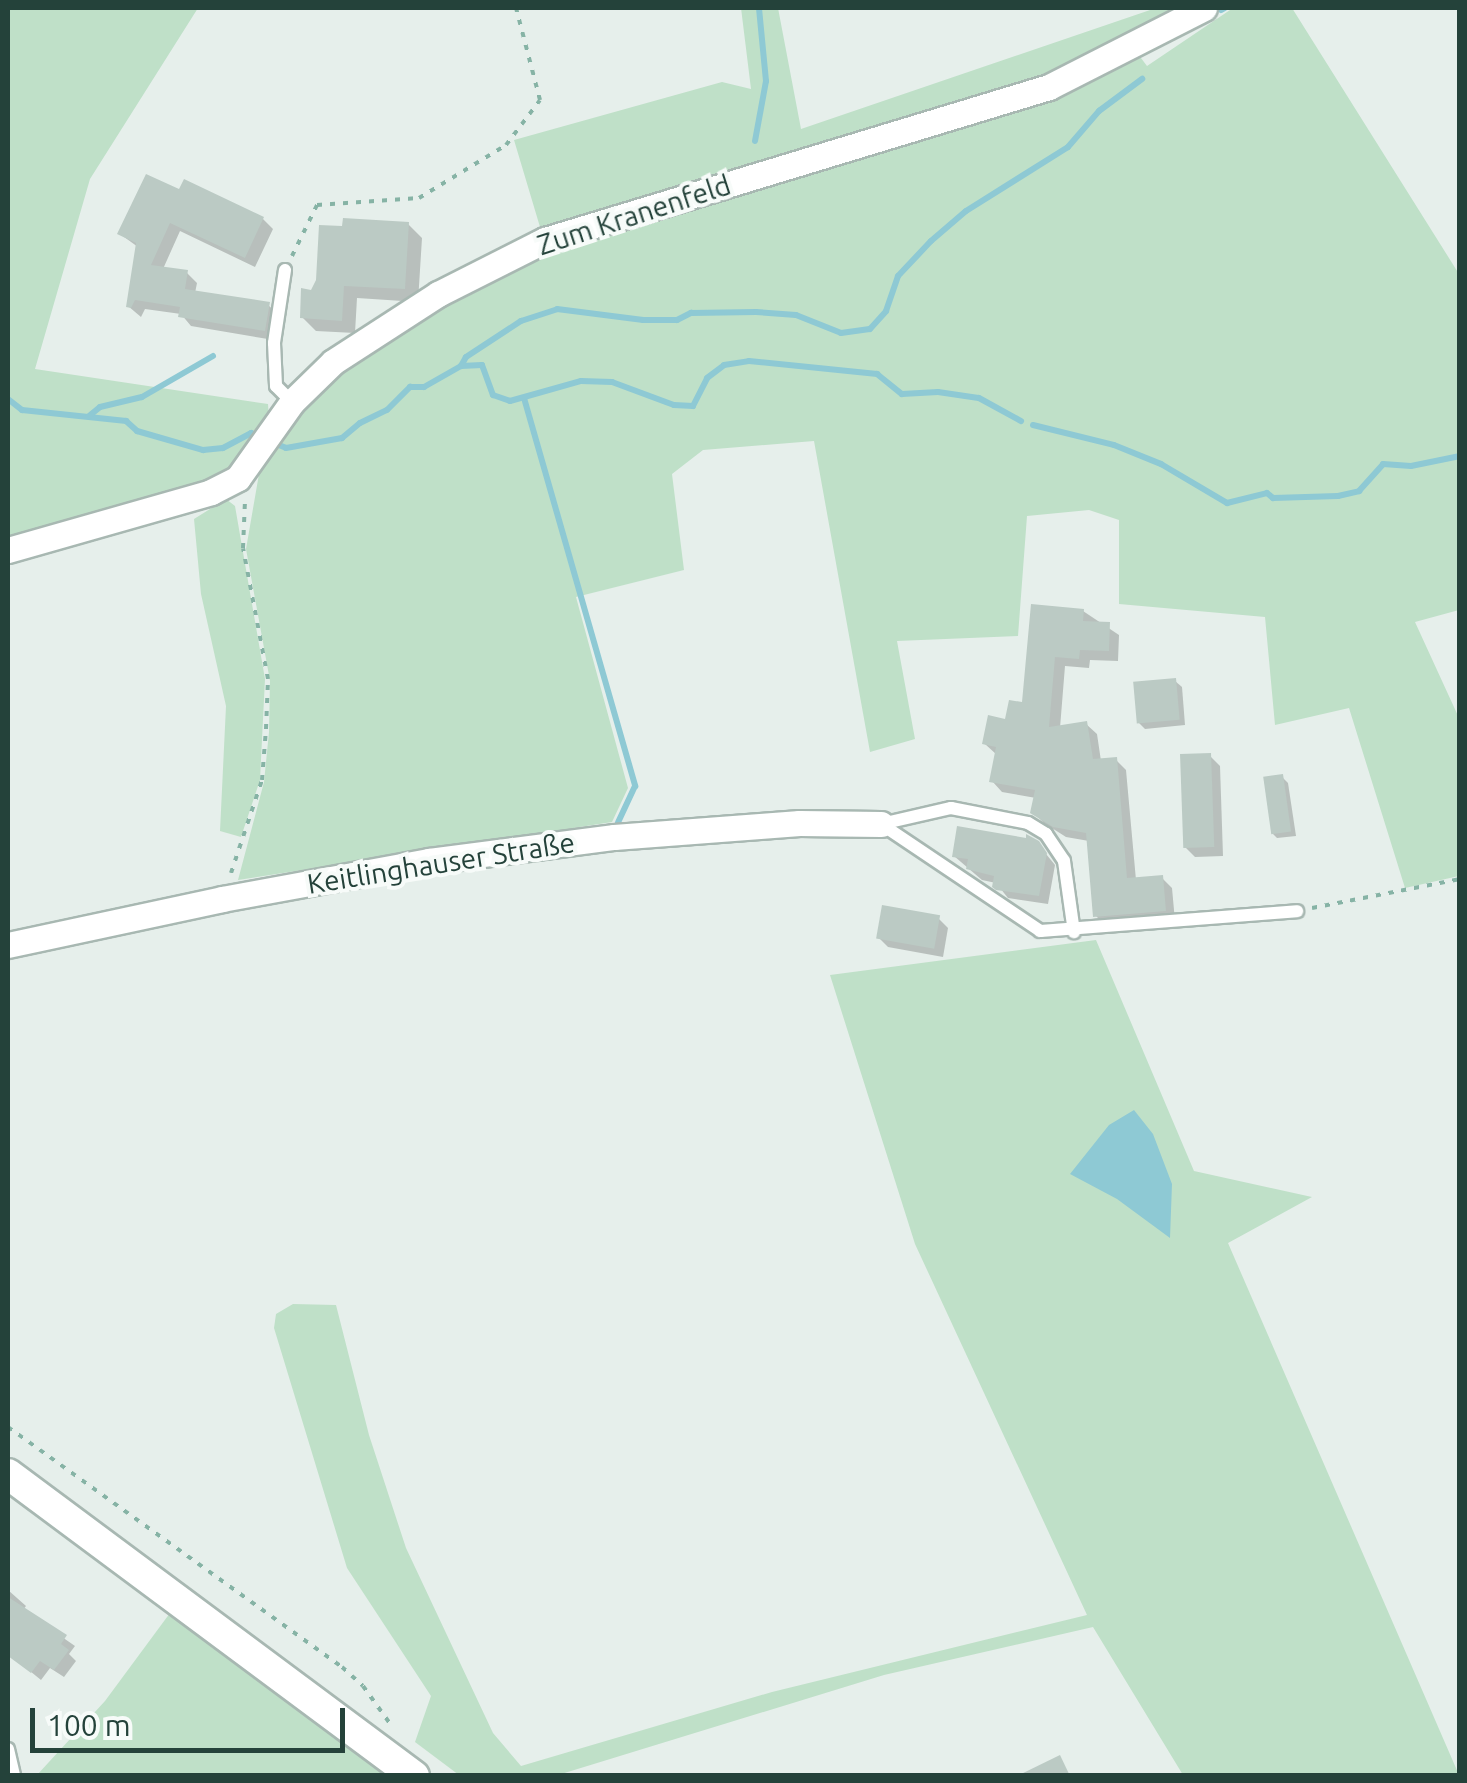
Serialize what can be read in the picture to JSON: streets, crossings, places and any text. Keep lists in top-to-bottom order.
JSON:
{
  "streets": {
    "street": ["Zum Kranenfeld", "Keitlinghauser Straße"]
  },
  "scale_bar": "100 m"
}
